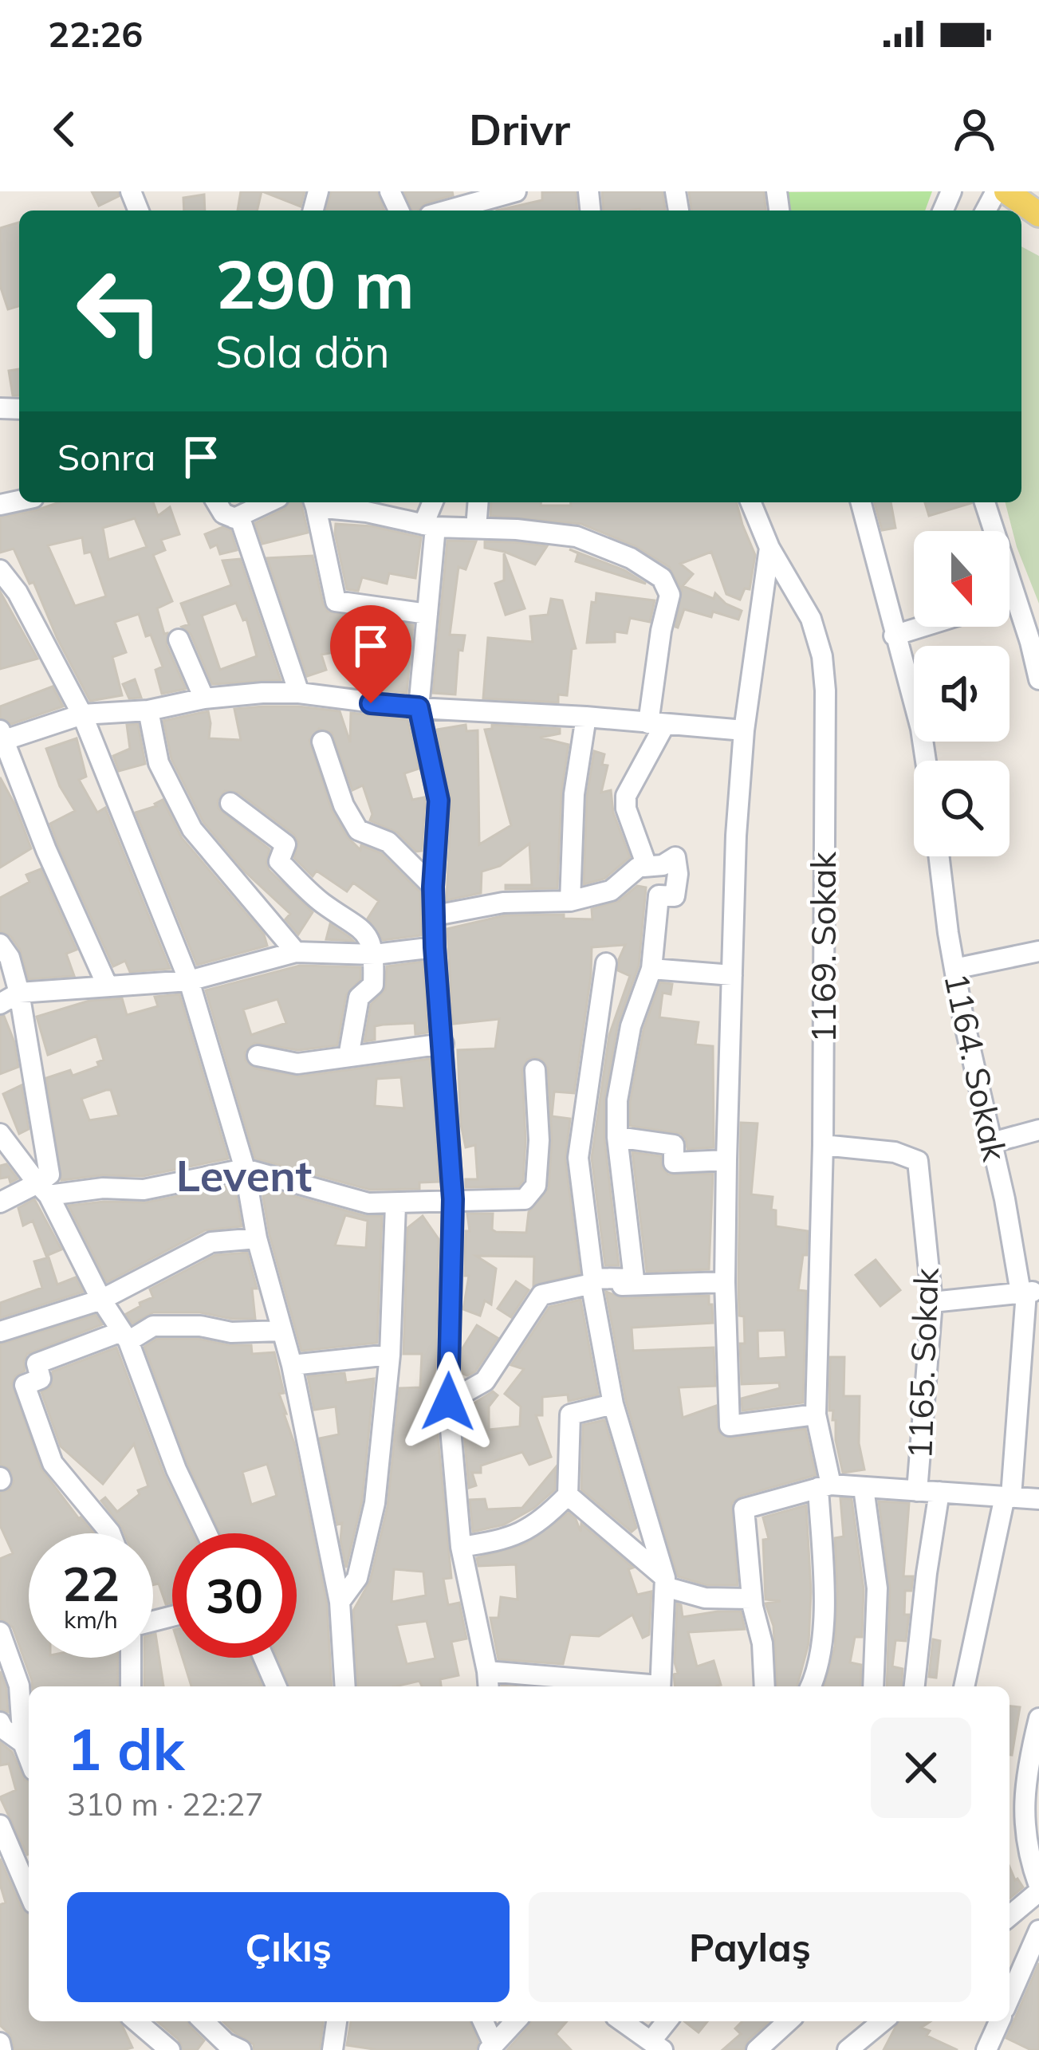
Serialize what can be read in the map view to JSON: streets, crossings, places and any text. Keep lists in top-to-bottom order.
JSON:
{
  "streets": {
    "street": ["1169. Sokak", "1164. Sokak", "1165. Sokak"]
  },
  "crossings": [
    ["1169. Sokak", "1165. Sokak"]
  ],
  "districts": ["Levent"],
  "north": "bottom",
  "page": {
    "status": "22:26",
    "header": "Drivr",
    "turn": ["290 m", "Sola dön"],
    "then": "Sonra",
    "speed": "22 km/h",
    "limit": "30",
    "heading": ["1 dk", "310 m · 22:27"],
    "buttons": ["Çıkış", "Paylaş"]
  }
}
